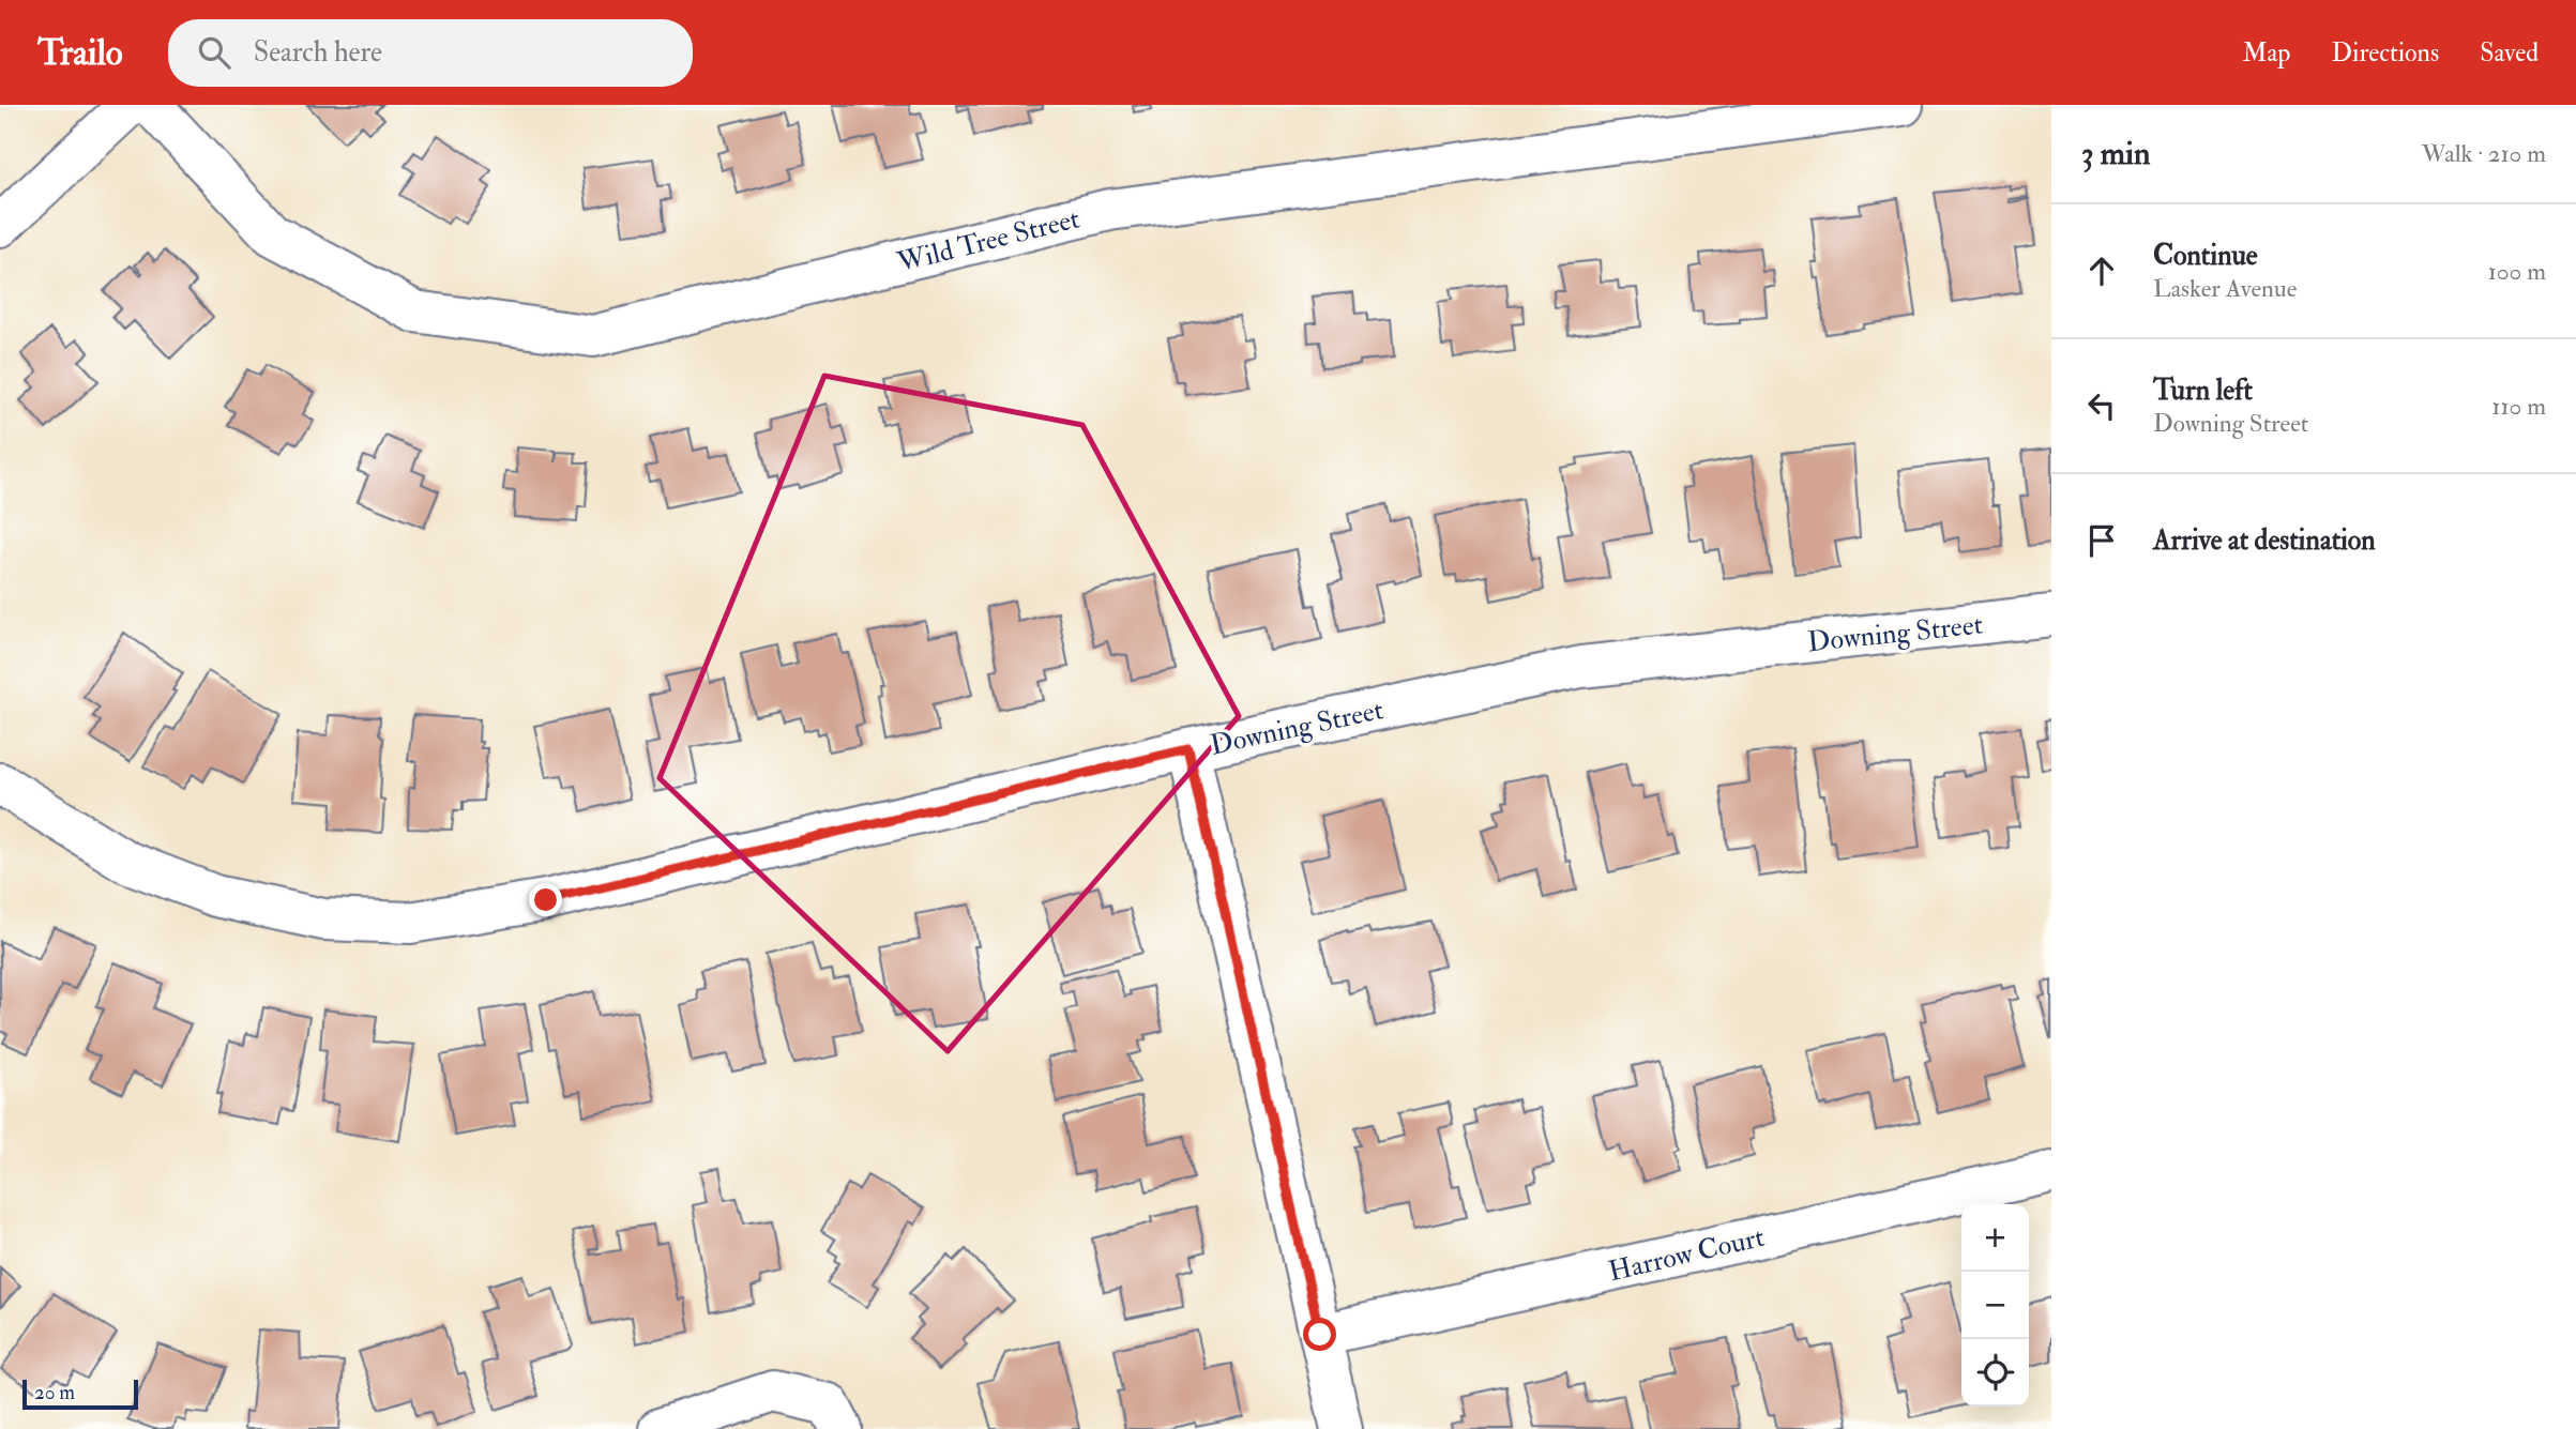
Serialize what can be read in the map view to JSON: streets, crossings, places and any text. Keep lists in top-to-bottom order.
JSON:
{
  "streets": {
    "street": ["Wild Tree Street", "Downing Street", "Harrow Court"]
  },
  "scale_bar": "20 m",
  "page": {
    "header": "Trailo",
    "search": "Search here",
    "nav": ["Map", "Directions", "Saved"],
    "heading": ["3 min", "Walk · 210 m"],
    "list": [
      ["Continue", "Lasker Avenue", "100 m"],
      ["Turn left", "Downing Street", "110 m"],
      "Arrive at destination"
    ],
    "map_buttons": ["+", "−"],
    "scale": "20 m"
  }
}
